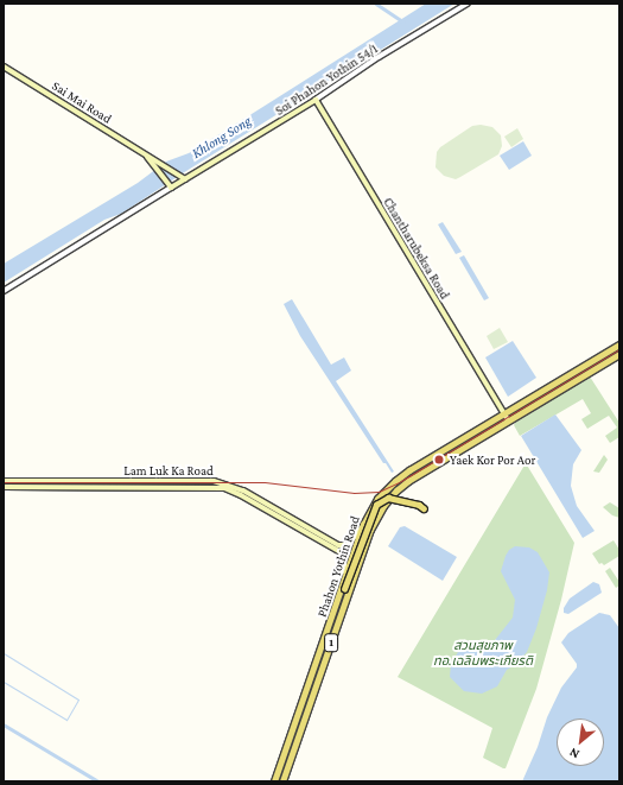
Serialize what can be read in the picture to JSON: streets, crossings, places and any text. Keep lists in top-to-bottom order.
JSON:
{
  "streets": {
    "main road": [
      "Soi Phahon Yothin 54/1",
      "Sai Mai Road",
      "Chantharubeksa Road",
      "Lam Luk Ka Road",
      "Phahon Yothin Road",
      "1"
    ]
  },
  "crossings": [
    ["Soi Phahon Yothin 54/1", "Sai Mai Road"],
    ["Soi Phahon Yothin 54/1", "Chantharubeksa Road"],
    ["Chantharubeksa Road", "Phahon Yothin Road"]
  ],
  "water": ["Khlong Song"],
  "parks": ["สวนสุขภาพ ทอ.เฉลิมพระเกียรติ"],
  "places": ["Yaek Kor Por Aor"],
  "north": "bottom left"
}
